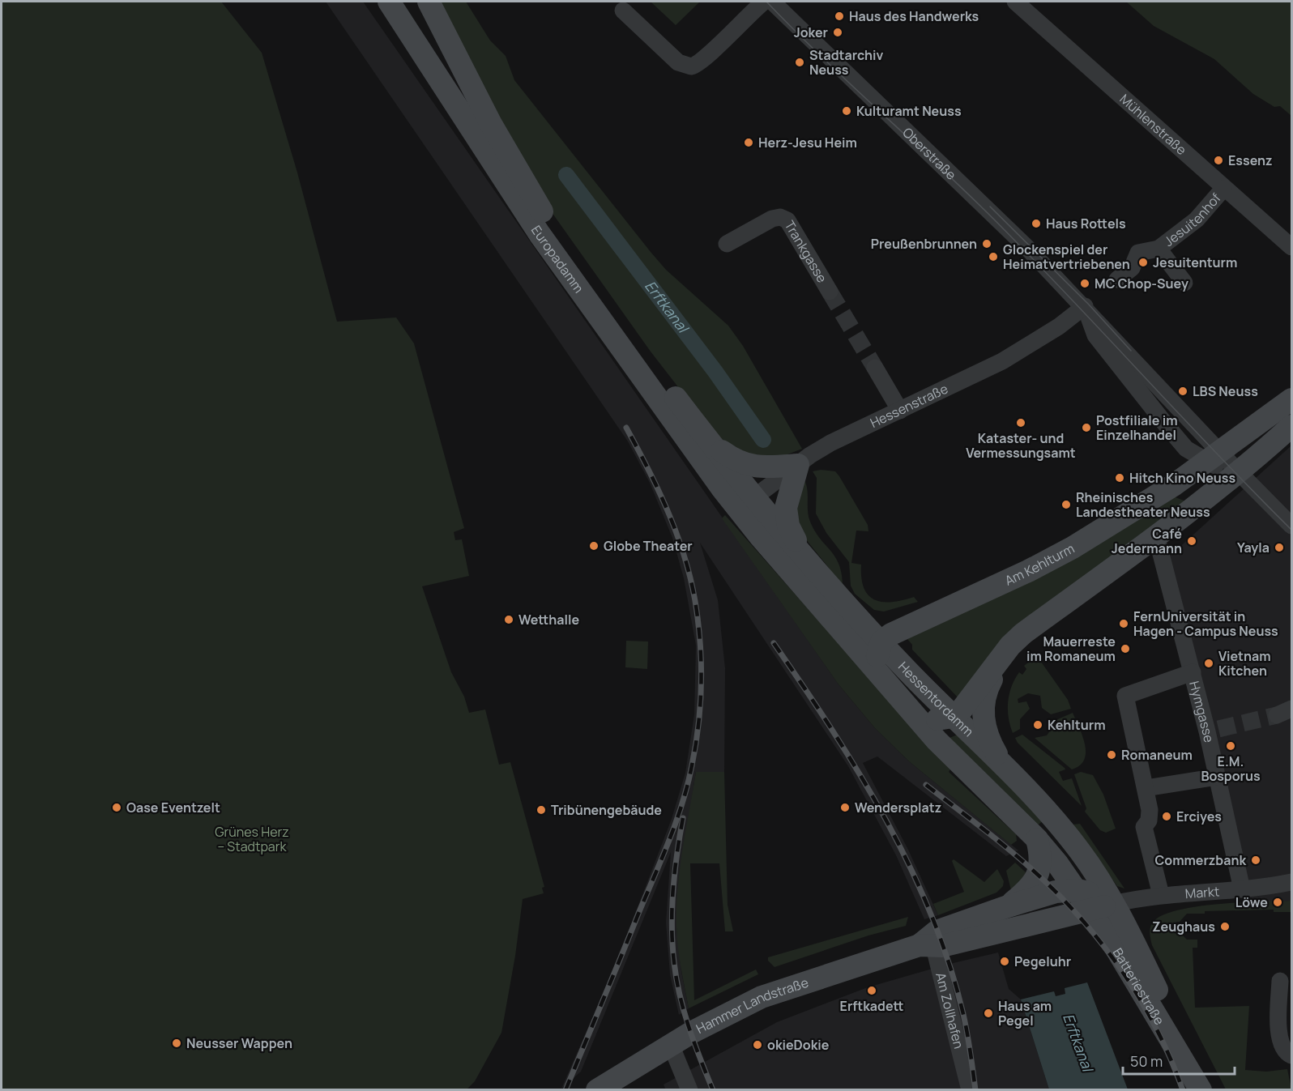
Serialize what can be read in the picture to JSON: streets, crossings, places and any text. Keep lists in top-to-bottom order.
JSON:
{
  "streets": {
    "main road": [
      "Europadamm",
      "Am Kehlturm",
      "Hessentordamm",
      "Batteriestraße",
      "Hammer Landstraße"
    ],
    "street": [
      "Mühlenstraße",
      "Oberstraße",
      "Jesuitenhof",
      "Trankgasse",
      "Hessenstraße",
      "Hymgasse",
      "Markt",
      "Am Zollhafen"
    ]
  },
  "crossings": [
    ["Mühlenstraße", "Jesuitenhof"],
    ["Oberstraße", "Hessenstraße"],
    ["Oberstraße", "Am Kehlturm"],
    ["Europadamm", "Hessenstraße"],
    ["Europadamm", "Hessentordamm"],
    ["Hessenstraße", "Hessentordamm"],
    ["Am Kehlturm", "Hessentordamm"],
    ["Hessentordamm", "Markt"],
    ["Hessentordamm", "Batteriestraße"],
    ["Hessentordamm", "Hammer Landstraße"],
    ["Hymgasse", "Markt"],
    ["Markt", "Batteriestraße"],
    ["Markt", "Hammer Landstraße"],
    ["Batteriestraße", "Hammer Landstraße"],
    ["Hammer Landstraße", "Am Zollhafen"]
  ],
  "water": ["Erftkanal"],
  "parks": ["Grünes Herz – Stadtpark"],
  "places": [
    "Haus des Handwerks",
    "Joker",
    "Stadtarchiv Neuss",
    "Kulturamt Neuss",
    "Herz-Jesu Heim",
    "Essenz",
    "Haus Rottels",
    "Preußenbrunnen",
    "Glockenspiel der Heimatvertriebenen",
    "Jesuitenturm",
    "MC Chop-Suey",
    "LBS Neuss",
    "Kataster- und Vermessungsamt",
    "Postfiliale im Einzelhandel",
    "Hitch Kino Neuss",
    "Rheinisches Landestheater Neuss",
    "Café Jedermann",
    "Globe Theater",
    "Yayla",
    "Wetthalle",
    "FernUniversität in Hagen - Campus Neuss",
    "Mauerreste im Romaneum",
    "Vietnam Kitchen",
    "Kehlturm",
    "E.M. Bosporus",
    "Romaneum",
    "Oase Eventzelt",
    "Wendersplatz",
    "Tribünengebäude",
    "Erciyes",
    "Commerzbank",
    "Löwe",
    "Zeughaus",
    "Pegeluhr",
    "Erftkadett",
    "Haus am Pegel",
    "Neusser Wappen",
    "okieDokie"
  ],
  "scale_bar": "50 m"
}
